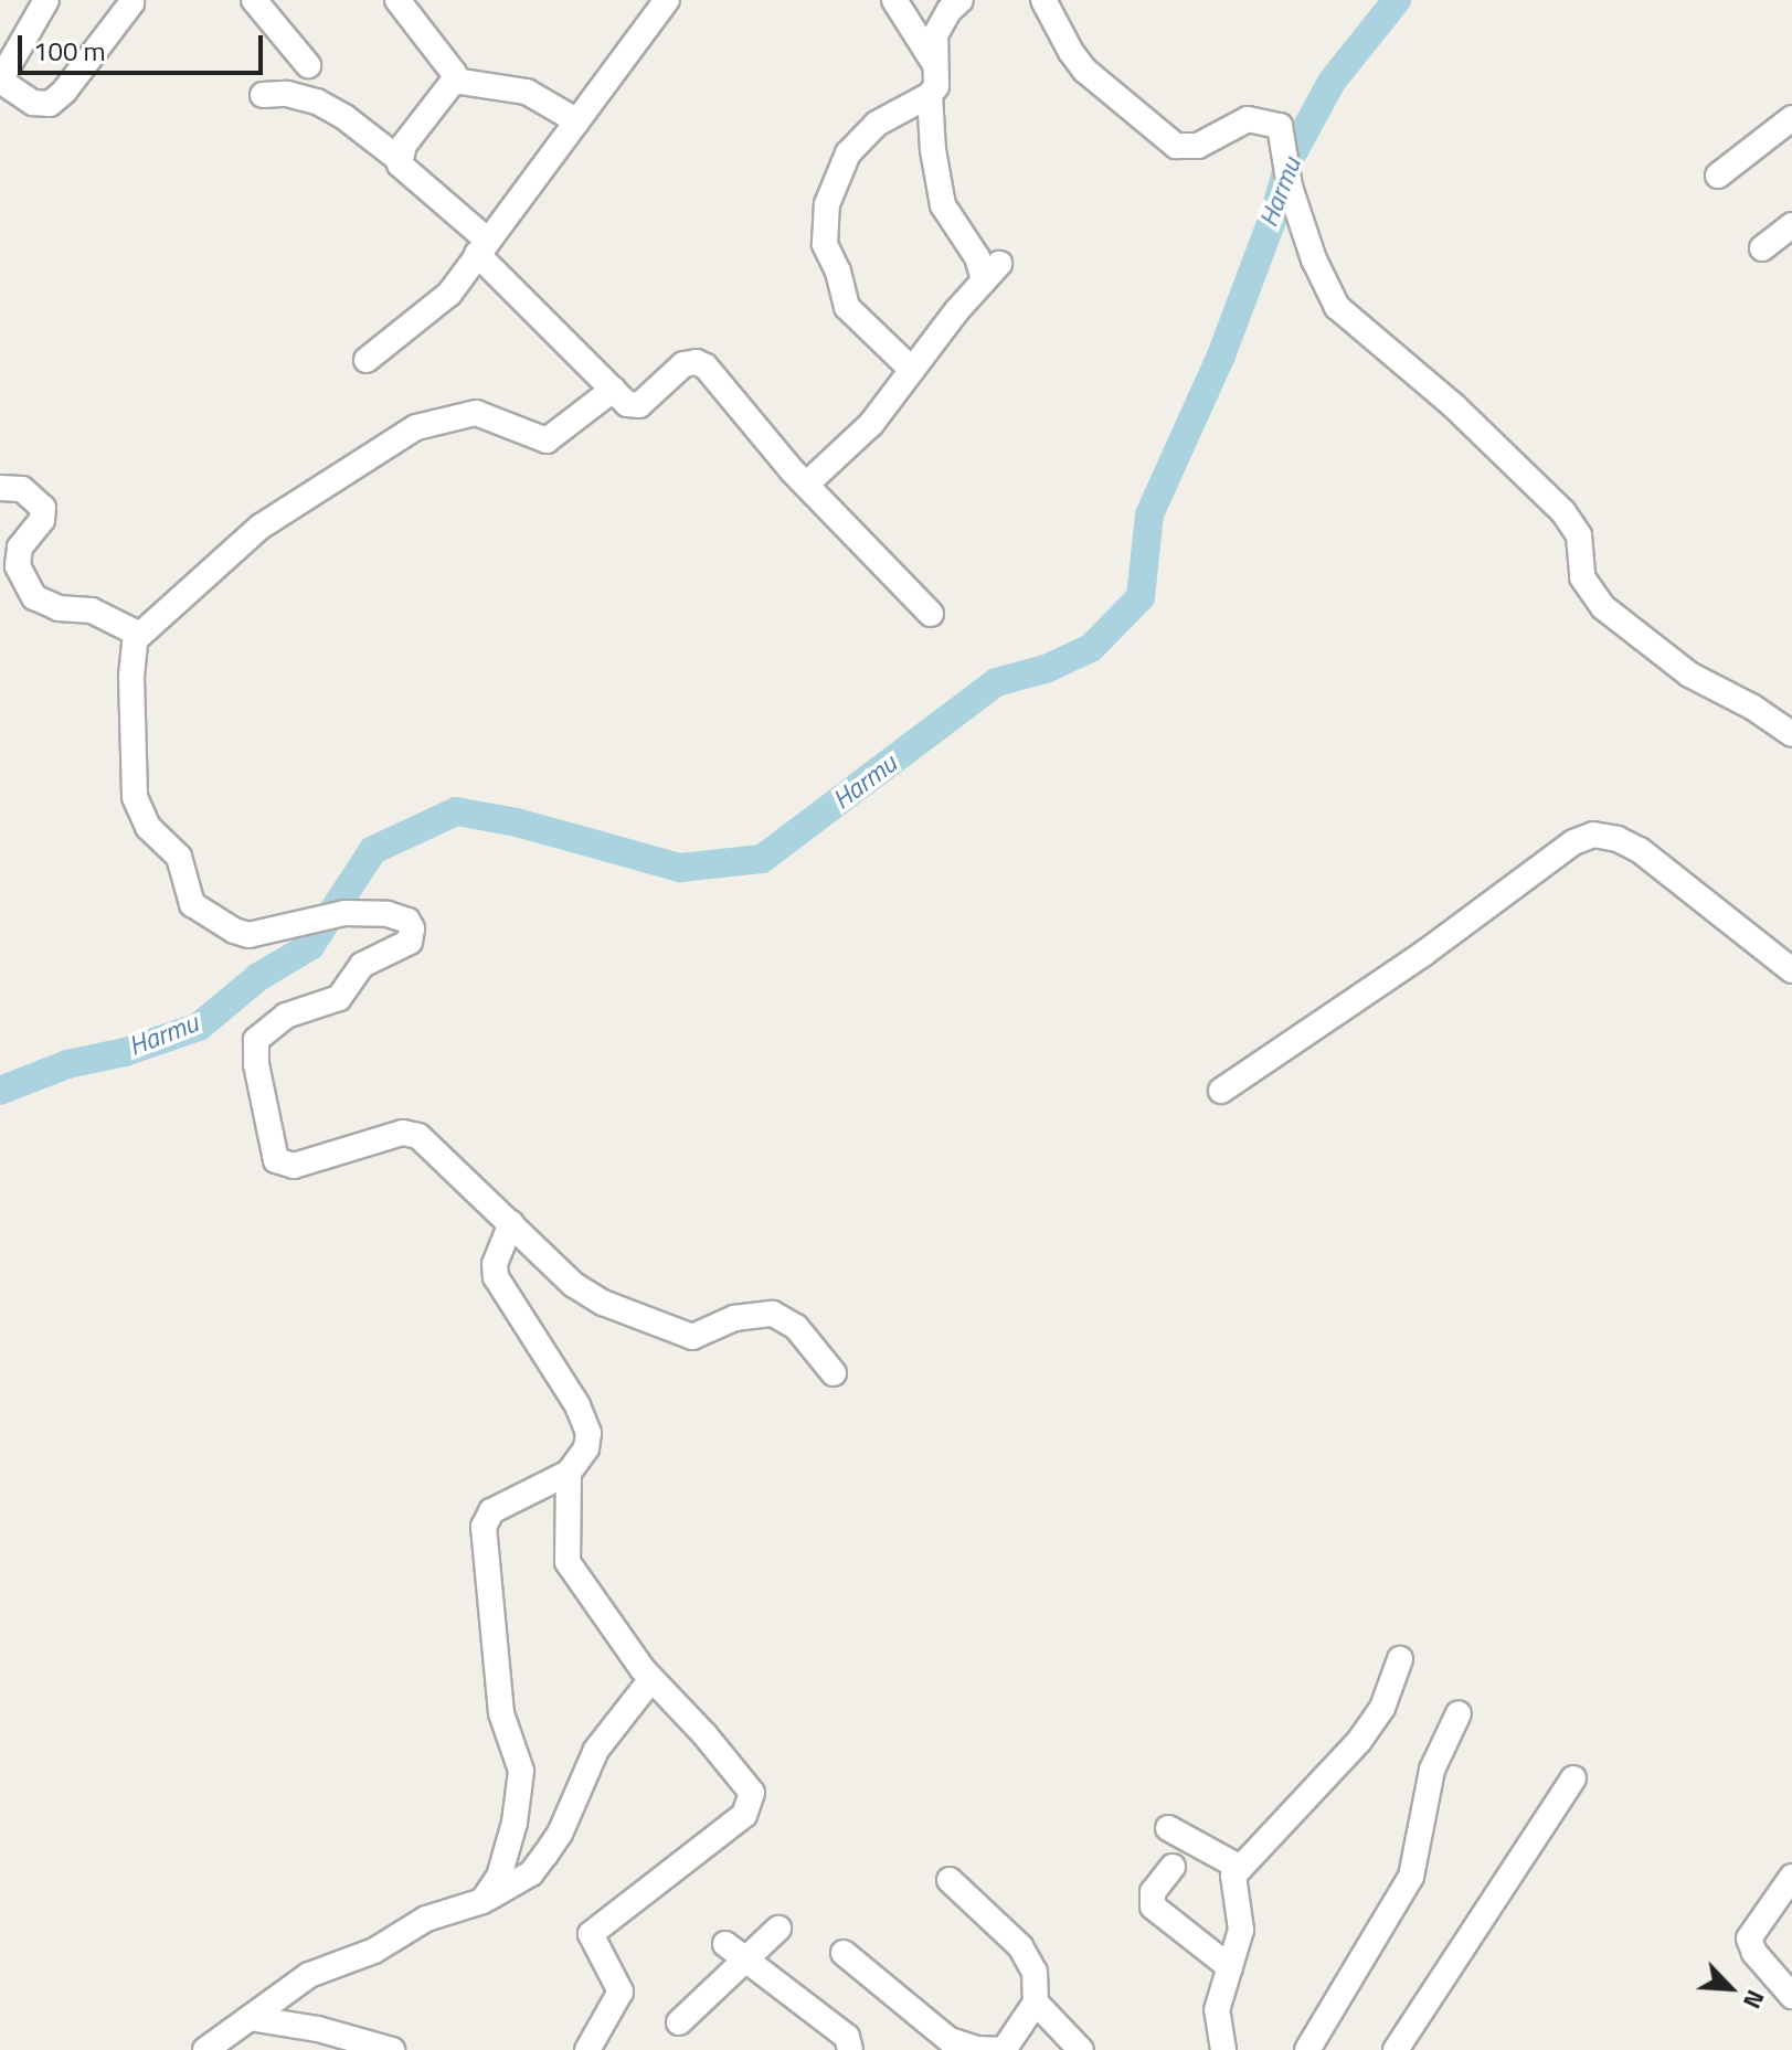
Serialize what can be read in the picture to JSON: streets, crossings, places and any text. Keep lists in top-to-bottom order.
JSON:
{
  "water": ["Harmu"],
  "scale_bar": "100 m",
  "north": "bottom right"
}
